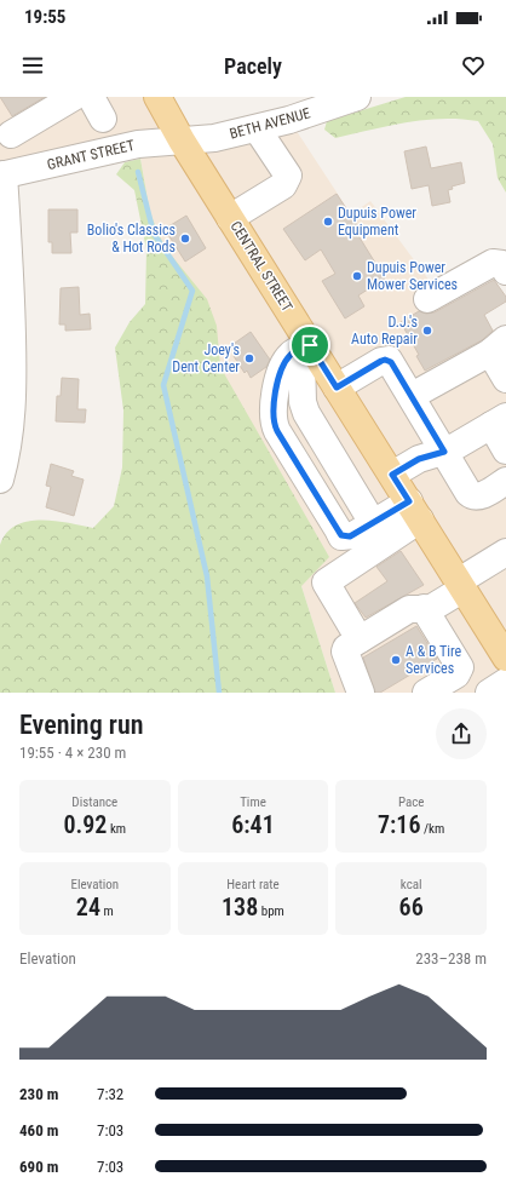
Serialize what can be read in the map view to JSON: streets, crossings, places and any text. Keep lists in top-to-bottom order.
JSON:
{
  "streets": {
    "main road": ["CENTRAL STREET"],
    "street": ["BETH AVENUE", "GRANT STREET"]
  },
  "crossings": [
    ["BETH AVENUE", "GRANT STREET"],
    ["BETH AVENUE", "CENTRAL STREET"],
    ["GRANT STREET", "CENTRAL STREET"]
  ],
  "places": [
    "Dupuis Power Equipment",
    "Bolio's Classics & Hot Rods",
    "Dupuis Power Mower Services",
    "D.J.'s Auto Repair",
    "Joey's Dent Center",
    "A & B Tire Services"
  ],
  "page": {
    "status": "19:55",
    "header": "Pacely",
    "heading": ["Evening run", "19:55 · 4 × 230 m"],
    "stats": [
      ["Distance", "0.92 km"],
      ["Time", "6:41"],
      ["Pace", "7:16 /km"],
      ["Elevation", "24 m"],
      ["Heart rate", "138 bpm"],
      ["kcal", "66"]
    ],
    "chart": ["Elevation", "233–238 m"],
    "list": [
      {
        "name": "230 m",
        "note": "7:32"
      },
      {
        "name": "460 m",
        "note": "7:03"
      },
      {
        "name": "690 m",
        "note": "7:03"
      }
    ]
  }
}
